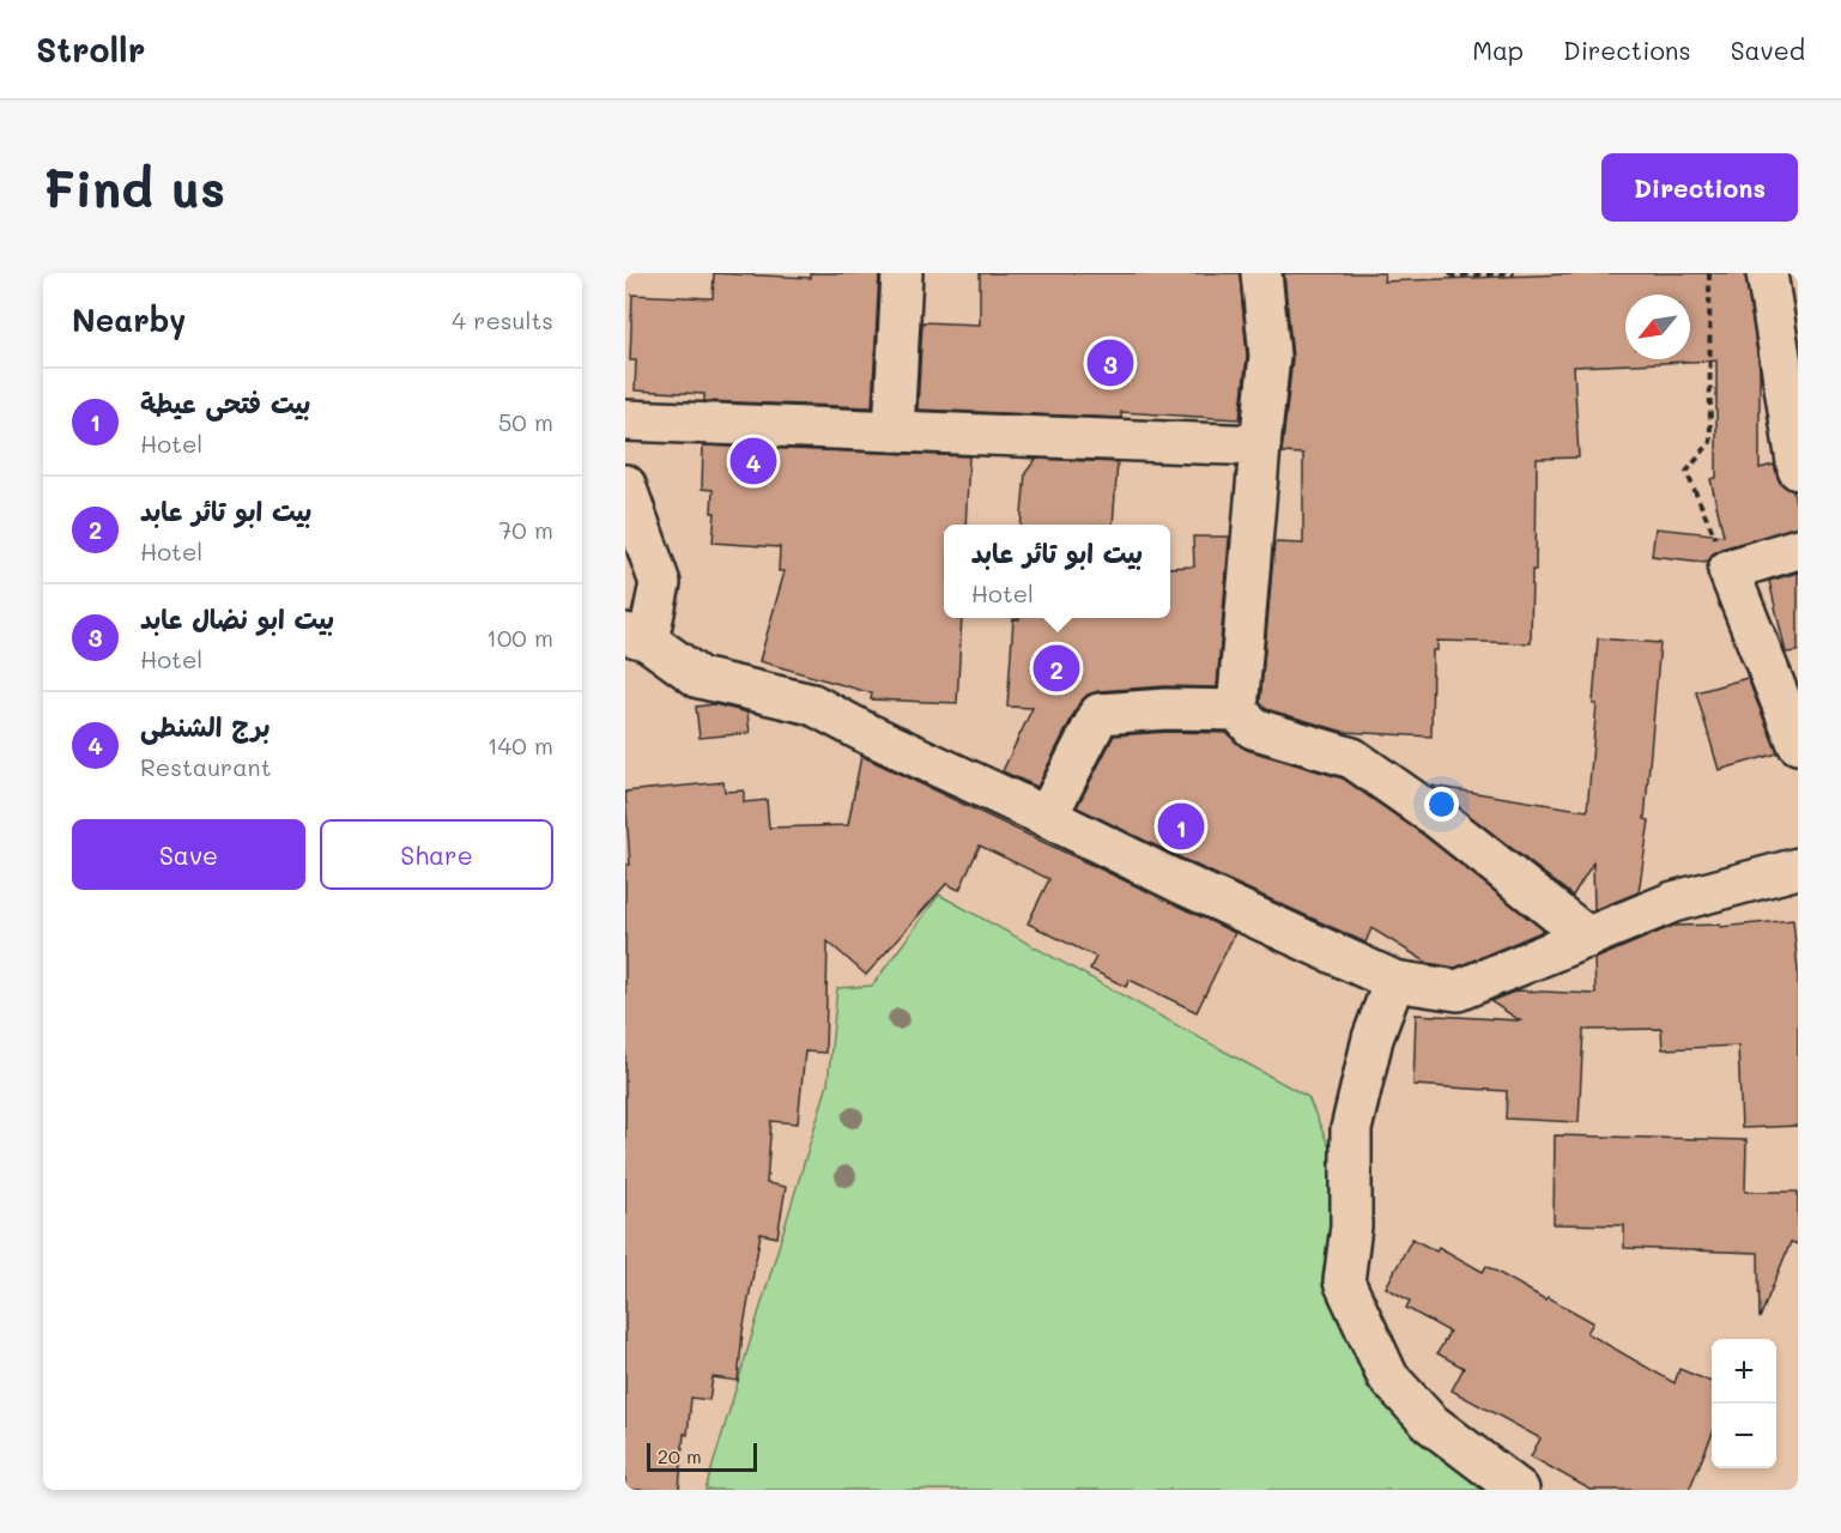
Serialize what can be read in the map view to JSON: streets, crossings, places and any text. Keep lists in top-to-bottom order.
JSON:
{
  "scale_bar": "20 m",
  "north": "bottom left",
  "page": {
    "header": "Strollr",
    "nav": ["Map", "Directions", "Saved"],
    "buttons": [
      "Directions",
      ["Save", "Share"]
    ],
    "title": "Find us",
    "heading": ["Nearby", "4 results"],
    "pins": [
      "3",
      "4",
      "2",
      "1"
    ],
    "list": [
      {
        "mark": "1",
        "name": "بيت فتحى عيطة",
        "note": "Hotel",
        "value": "50 m"
      },
      {
        "mark": "2",
        "name": "بيت ابو تائر عابد",
        "note": "Hotel",
        "value": "70 m"
      },
      {
        "mark": "3",
        "name": "بيت ابو نضال عابد",
        "note": "Hotel",
        "value": "100 m"
      },
      {
        "mark": "4",
        "name": "برج الشنطى",
        "note": "Restaurant",
        "value": "140 m"
      }
    ],
    "popup": ["بيت ابو تائر عابد", "Hotel"],
    "map_buttons": ["+", "−"],
    "scale": "20 m"
  }
}
